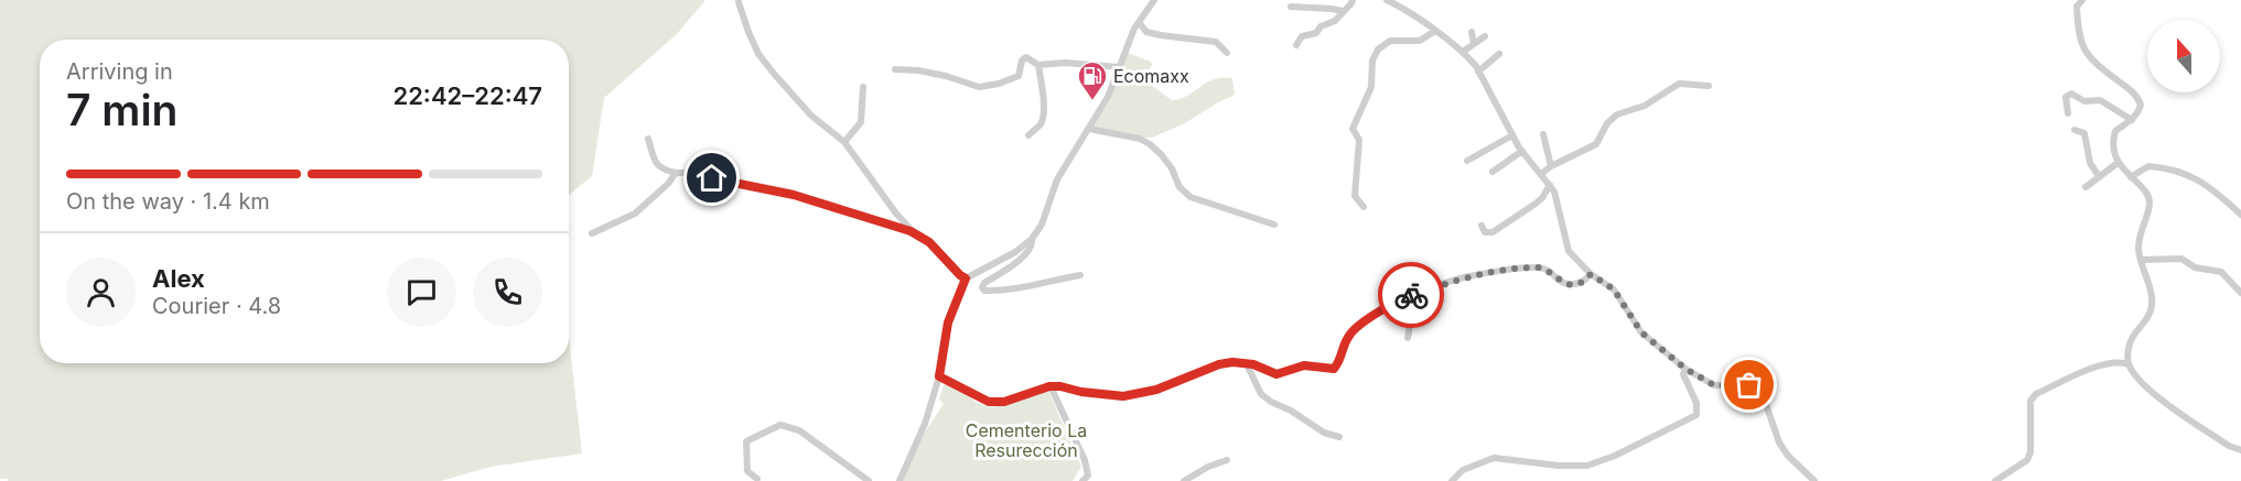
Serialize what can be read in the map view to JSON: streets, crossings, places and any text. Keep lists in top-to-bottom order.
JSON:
{
  "parks": ["Cementerio La Resurección"],
  "places": {
    "fuel station": ["Ecomaxx"]
  },
  "north": "top",
  "page": {
    "heading": ["7 min", "Arriving in", "22:42–22:47"],
    "panel": ["Alex", "Courier · 4.8"],
    "bar": "On the way · 1.4 km"
  }
}
